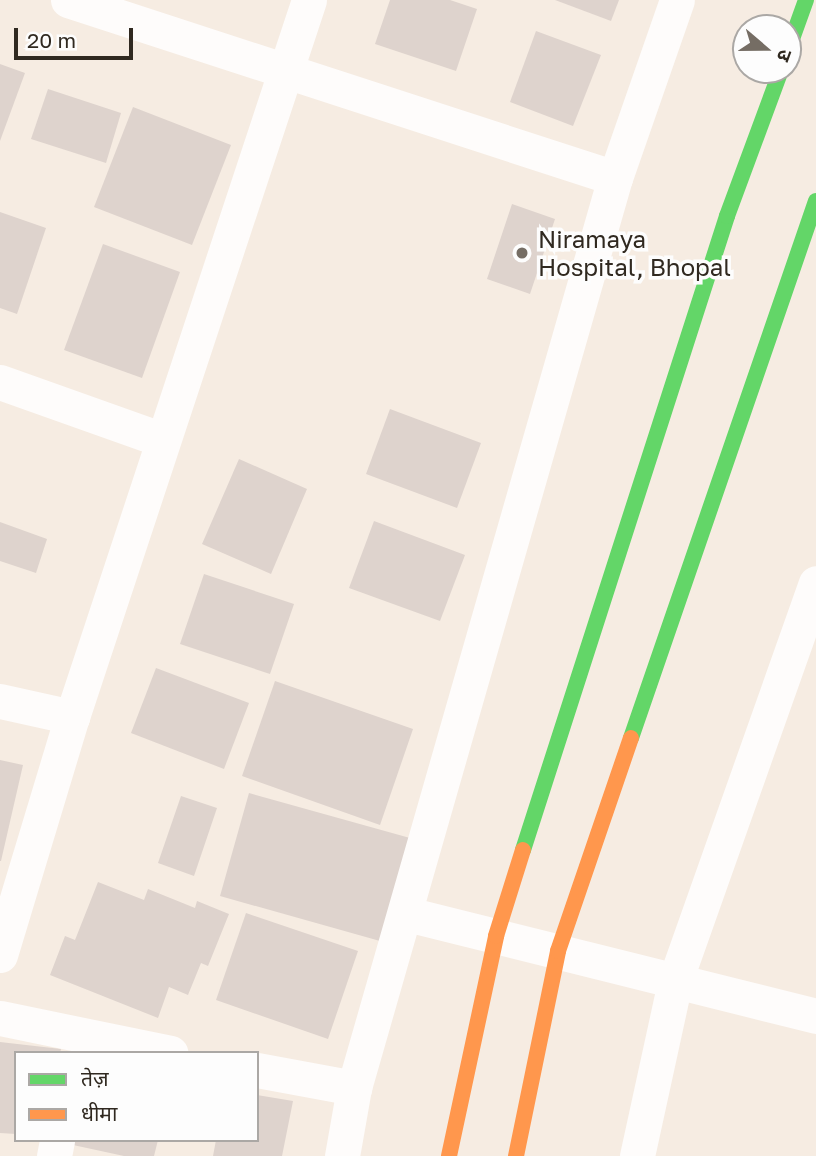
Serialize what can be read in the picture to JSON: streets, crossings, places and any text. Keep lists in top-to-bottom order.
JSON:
{
  "places": ["Niramaya Hospital, Bhopal"],
  "legend": ["तेज़", "धीमा"],
  "scale_bar": "20 m",
  "north": "right"
}
